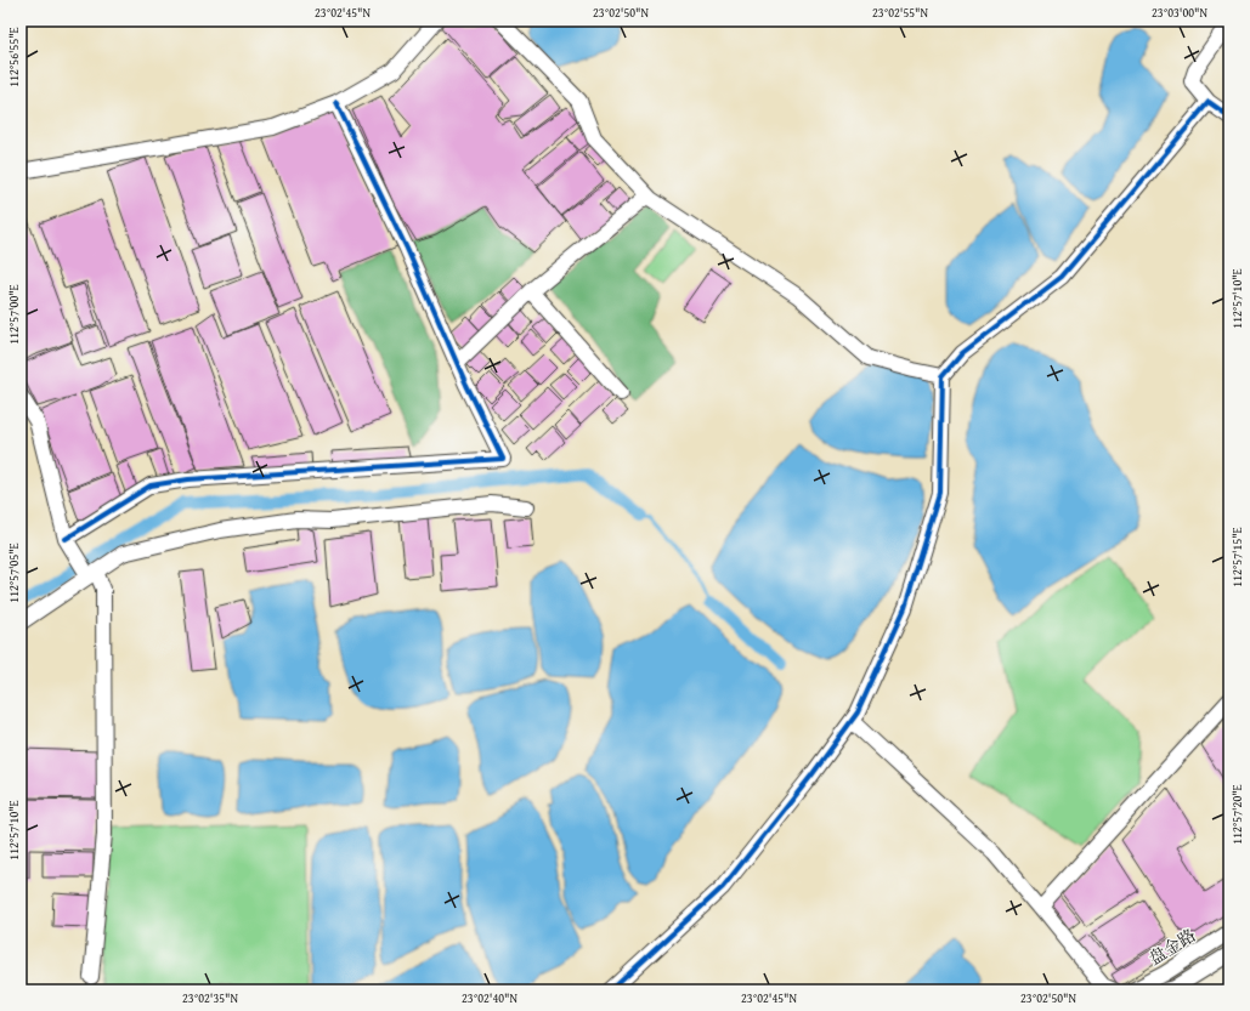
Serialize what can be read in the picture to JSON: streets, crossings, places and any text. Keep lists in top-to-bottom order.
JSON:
{
  "streets": {
    "street": ["盘金路"]
  },
  "coordinates": [
    "23°02'45\"N",
    "23°02'50\"N",
    "23°02'55\"N",
    "23°03'00\"N",
    "112°56'55\"E",
    "112°57'10\"E",
    "112°57'00\"E",
    "112°57'15\"E",
    "112°57'05\"E",
    "112°57'20\"E",
    "23°02'35\"N",
    "23°02'40\"N"
  ]
}
